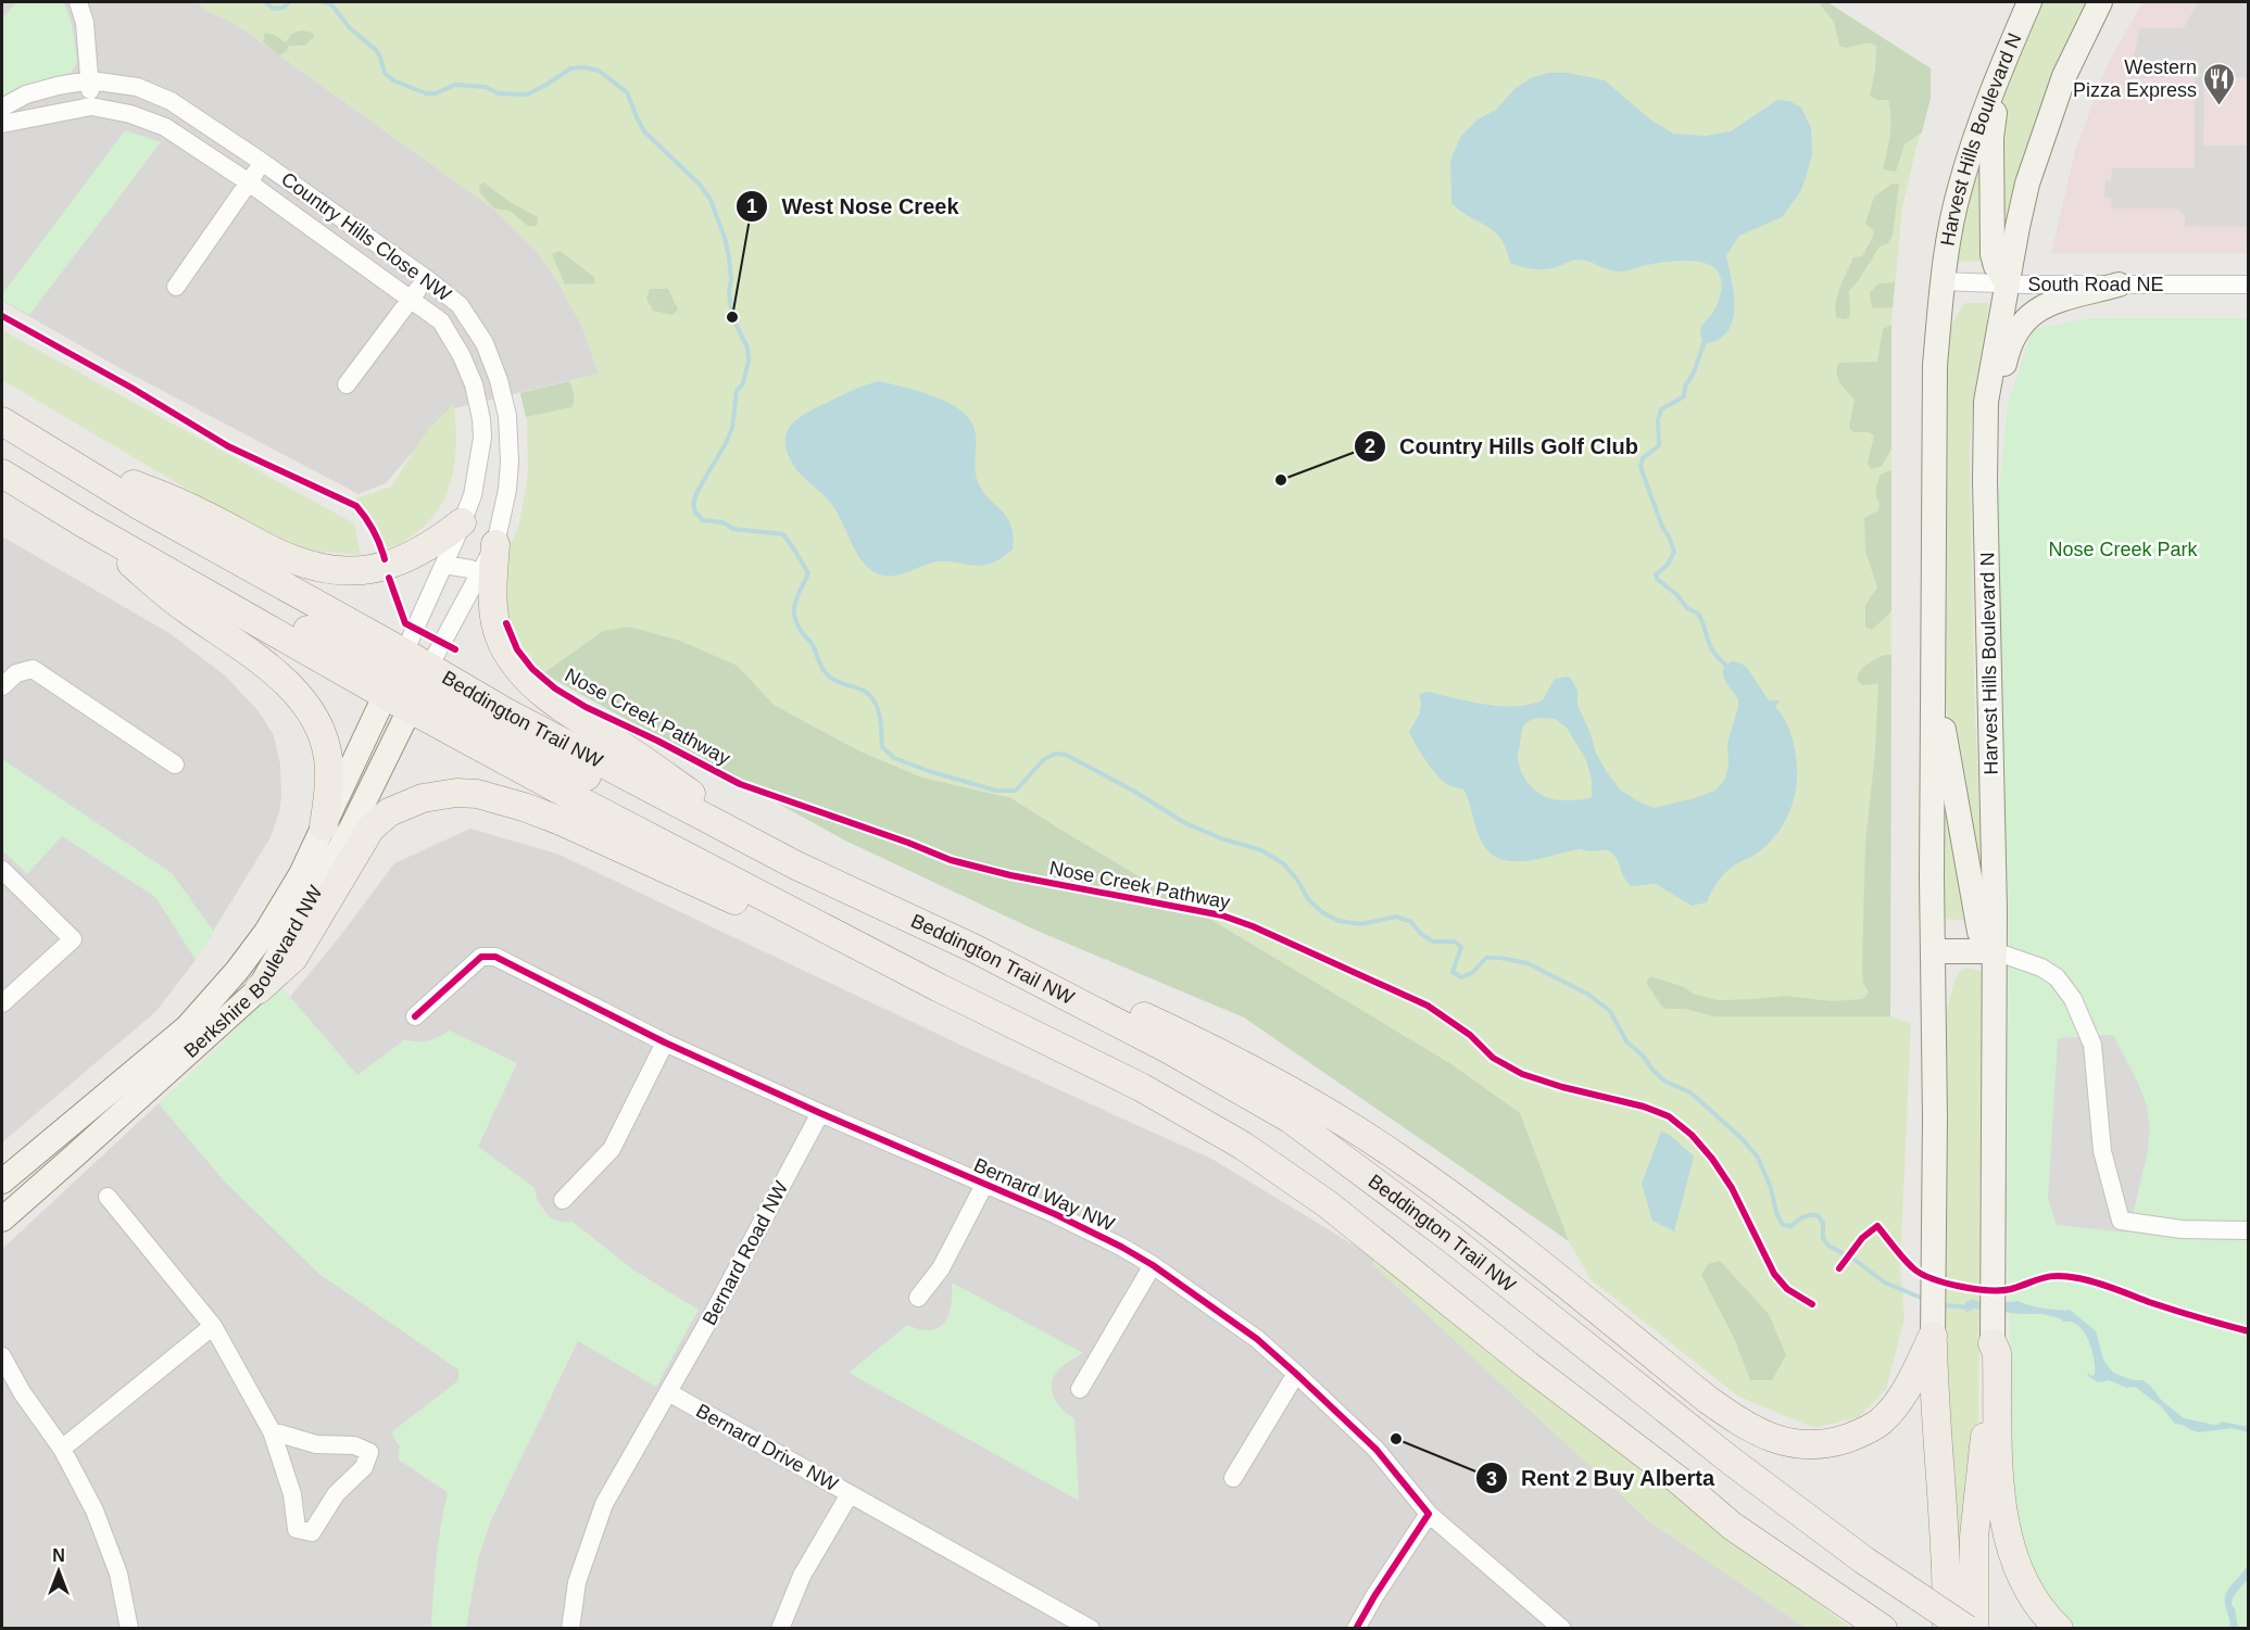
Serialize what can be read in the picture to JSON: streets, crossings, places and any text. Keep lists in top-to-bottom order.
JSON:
{
  "streets": {
    "main road": ["Harvest Hills Boulevard N", "Beddington Trail NW", "Berkshire Boulevard NW"],
    "street": [
      "Country Hills Close NW",
      "South Road NE",
      "Bernard Way NW",
      "Bernard Road NW",
      "Bernard Drive NW"
    ],
    "cycle path": ["Nose Creek Pathway"]
  },
  "crossings": [
    ["Harvest Hills Boulevard N", "South Road NE"],
    ["Country Hills Close NW", "Berkshire Boulevard NW"],
    ["Beddington Trail NW", "Berkshire Boulevard NW"],
    ["Bernard Way NW", "Bernard Road NW"],
    ["Bernard Road NW", "Bernard Drive NW"]
  ],
  "parks": ["Nose Creek Park"],
  "places": {
    "restaurant": ["Western Pizza Express"],
    "other": ["West Nose Creek", "Country Hills Golf Club", "Rent 2 Buy Alberta"]
  },
  "north": "top"
}
